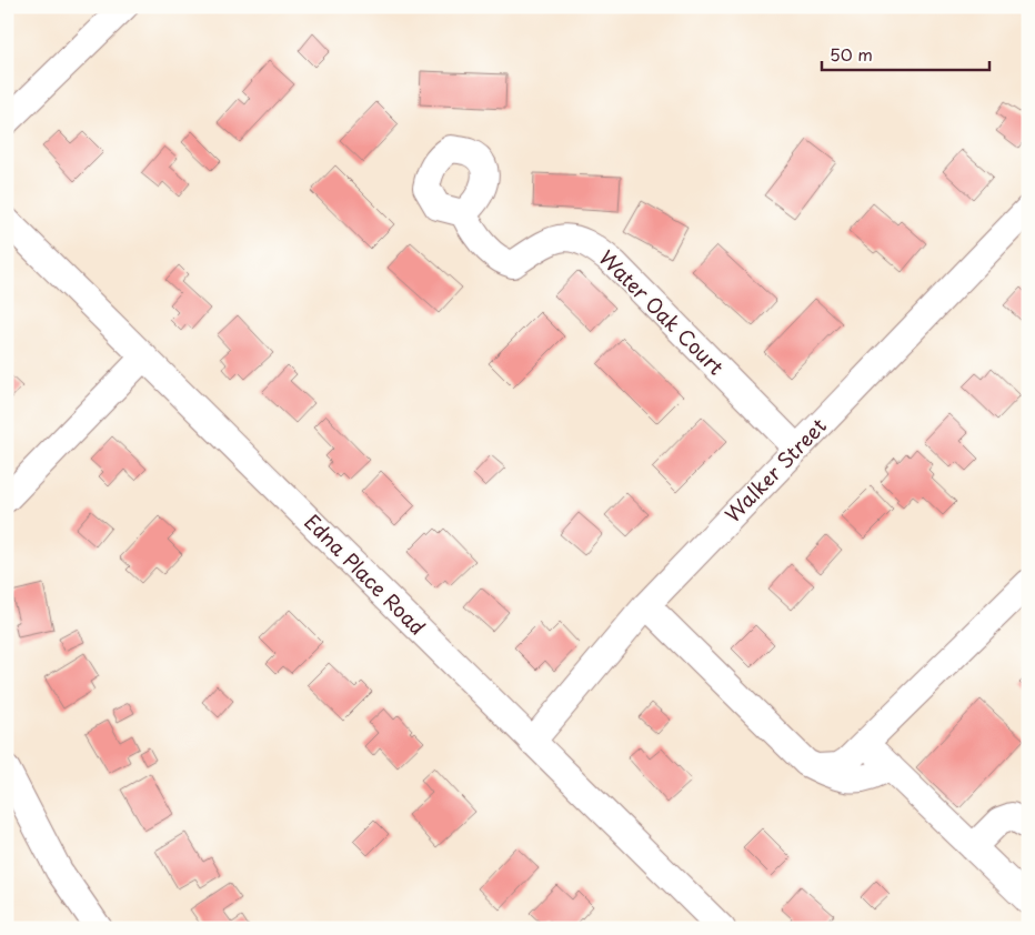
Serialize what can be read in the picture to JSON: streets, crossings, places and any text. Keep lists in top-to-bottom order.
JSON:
{
  "streets": {
    "street": ["Water Oak Court", "Walker Street", "Edna Place Road"]
  },
  "crossings": [
    ["Water Oak Court", "Walker Street"],
    ["Walker Street", "Edna Place Road"]
  ],
  "scale_bar": "50 m"
}
